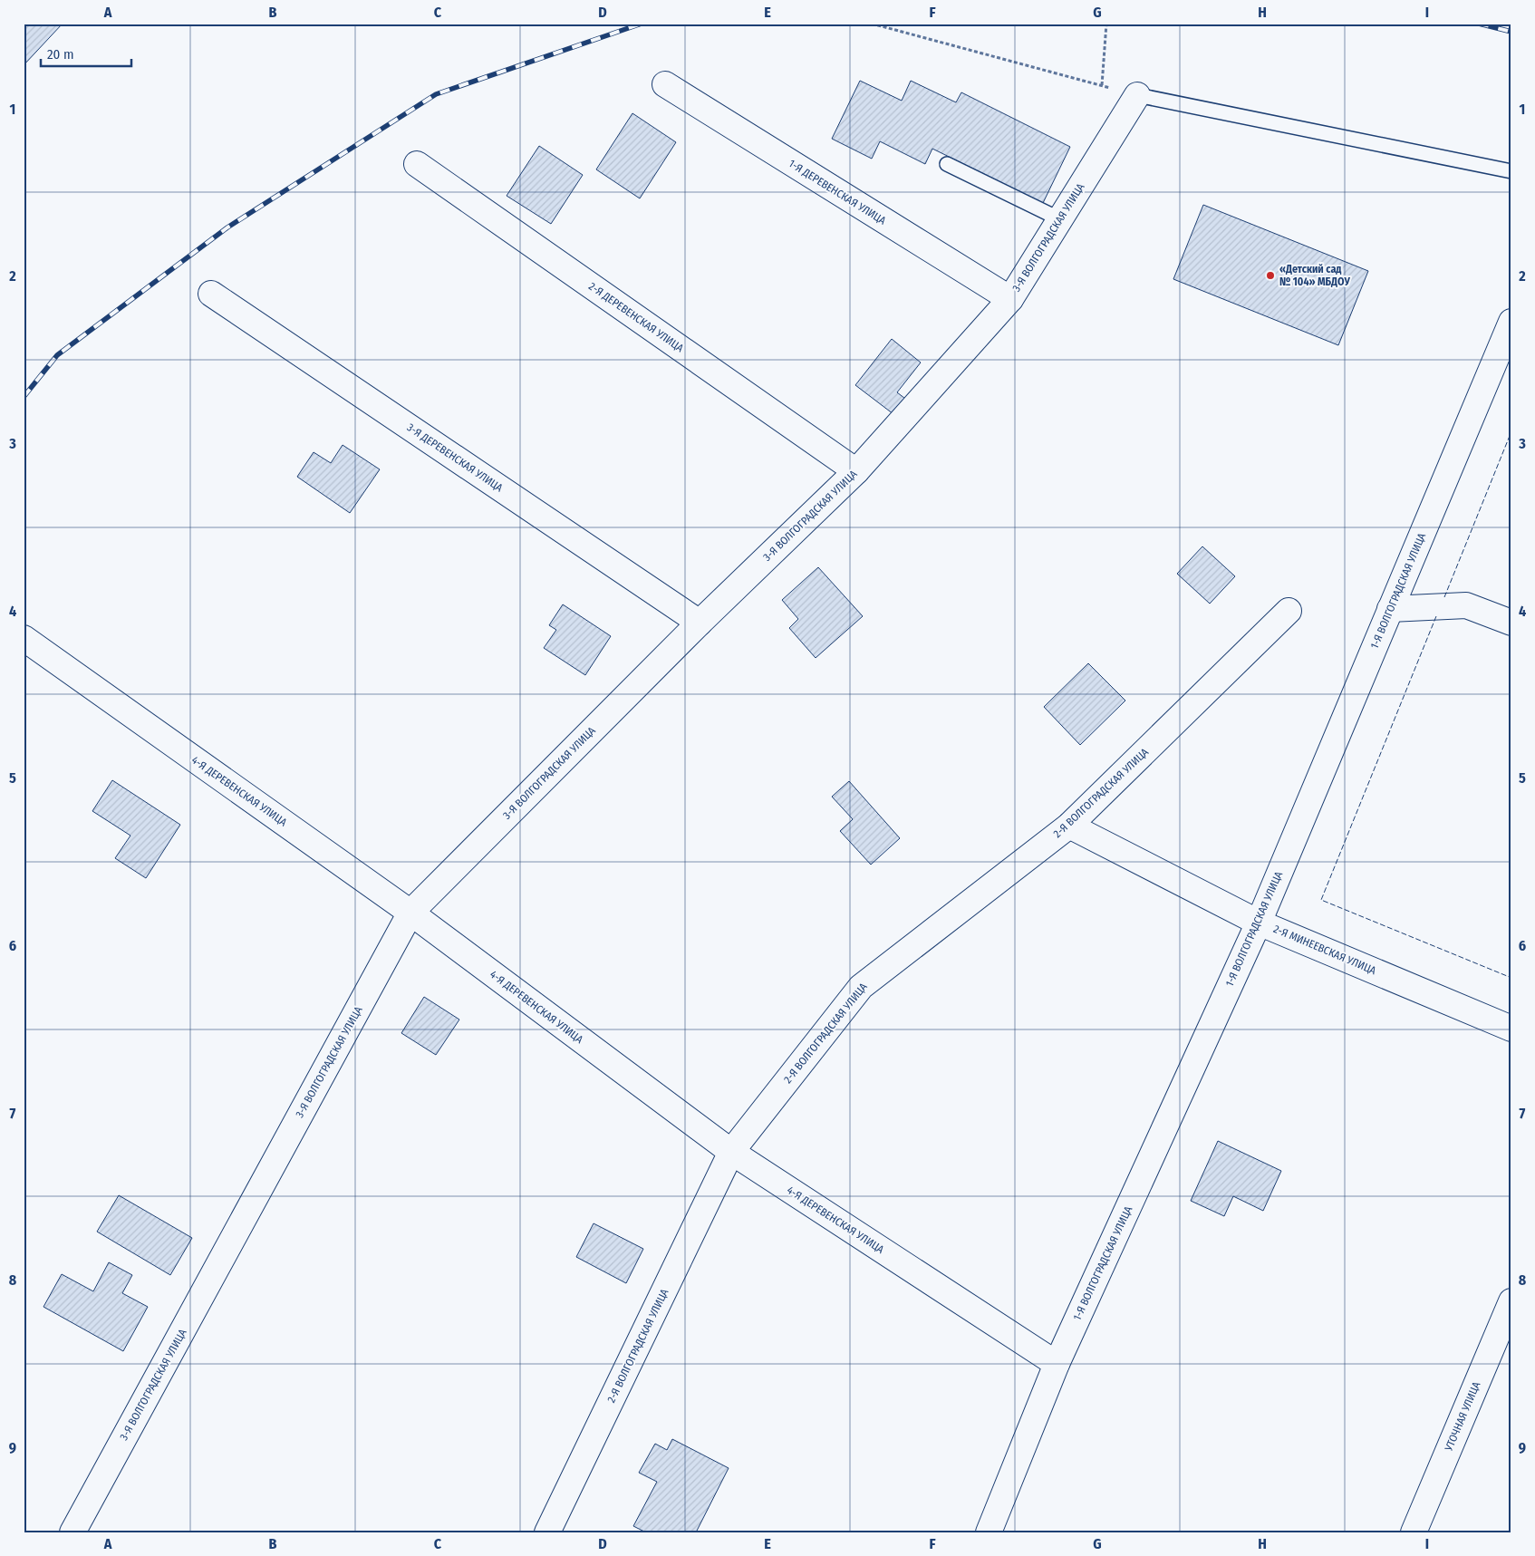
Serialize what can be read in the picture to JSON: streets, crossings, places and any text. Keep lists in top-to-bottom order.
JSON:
{
  "streets": {
    "street": [
      "1-Я ДЕРЕВЕНСКАЯ УЛИЦА",
      "3-Я ВОЛГОГРАДСКАЯ УЛИЦА",
      "2-Я ДЕРЕВЕНСКАЯ УЛИЦА",
      "3-Я ДЕРЕВЕНСКАЯ УЛИЦА",
      "1-Я ВОЛГОГРАДСКАЯ УЛИЦА",
      "4-Я ДЕРЕВЕНСКАЯ УЛИЦА",
      "2-Я ВОЛГОГРАДСКАЯ УЛИЦА",
      "2-Я МИНЕЕВСКАЯ УЛИЦА",
      "УТОЧНАЯ УЛИЦА"
    ]
  },
  "crossings": [
    ["1-Я ДЕРЕВЕНСКАЯ УЛИЦА", "3-Я ВОЛГОГРАДСКАЯ УЛИЦА"],
    ["3-Я ВОЛГОГРАДСКАЯ УЛИЦА", "2-Я ДЕРЕВЕНСКАЯ УЛИЦА"],
    ["3-Я ВОЛГОГРАДСКАЯ УЛИЦА", "3-Я ДЕРЕВЕНСКАЯ УЛИЦА"],
    ["3-Я ВОЛГОГРАДСКАЯ УЛИЦА", "4-Я ДЕРЕВЕНСКАЯ УЛИЦА"],
    ["1-Я ВОЛГОГРАДСКАЯ УЛИЦА", "4-Я ДЕРЕВЕНСКАЯ УЛИЦА"],
    ["1-Я ВОЛГОГРАДСКАЯ УЛИЦА", "2-Я МИНЕЕВСКАЯ УЛИЦА"],
    ["4-Я ДЕРЕВЕНСКАЯ УЛИЦА", "2-Я ВОЛГОГРАДСКАЯ УЛИЦА"],
    ["2-Я ВОЛГОГРАДСКАЯ УЛИЦА", "2-Я МИНЕЕВСКАЯ УЛИЦА"]
  ],
  "places": ["«Детский сад № 104» МБДОУ"],
  "scale_bar": "20 m",
  "grid": {
    "columns": [
      "A",
      "B",
      "C",
      "D",
      "E",
      "F",
      "G",
      "H",
      "I"
    ],
    "rows": [
      "1",
      "2",
      "3",
      "4",
      "5",
      "6",
      "7",
      "8",
      "9"
    ]
  }
}
